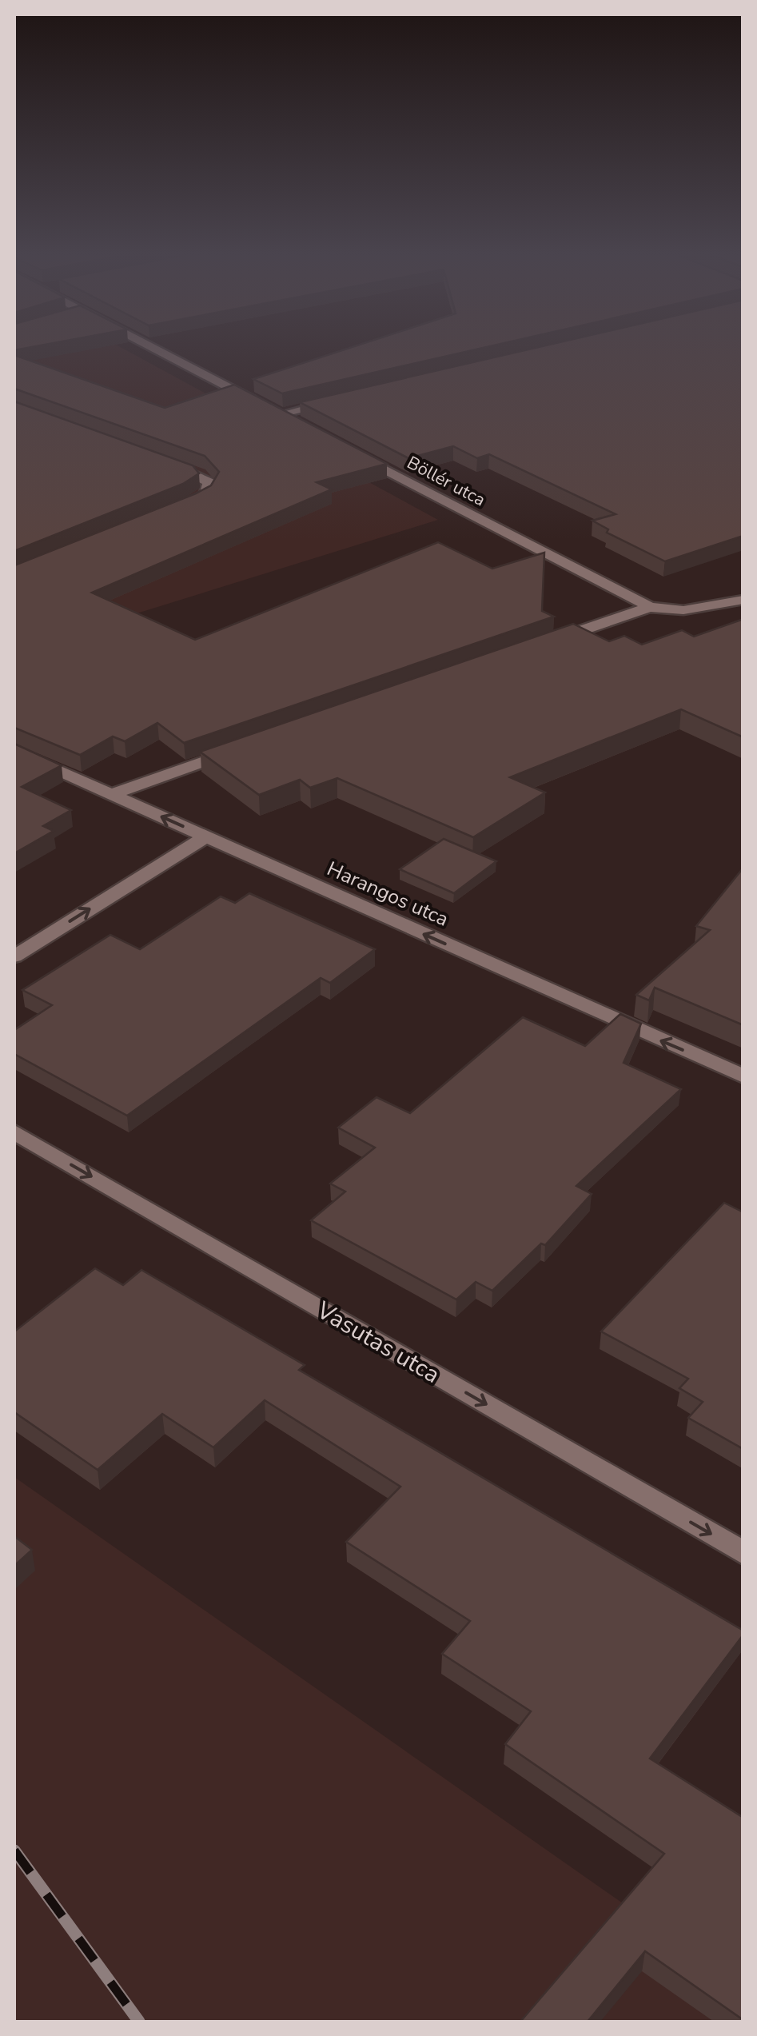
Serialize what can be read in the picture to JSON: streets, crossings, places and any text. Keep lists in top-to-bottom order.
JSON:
{
  "streets": {
    "street": ["Böllér utca", "Harangos utca", "Vasutas utca"]
  },
  "one_way": ["Harangos utca", "Vasutas utca"]
}
